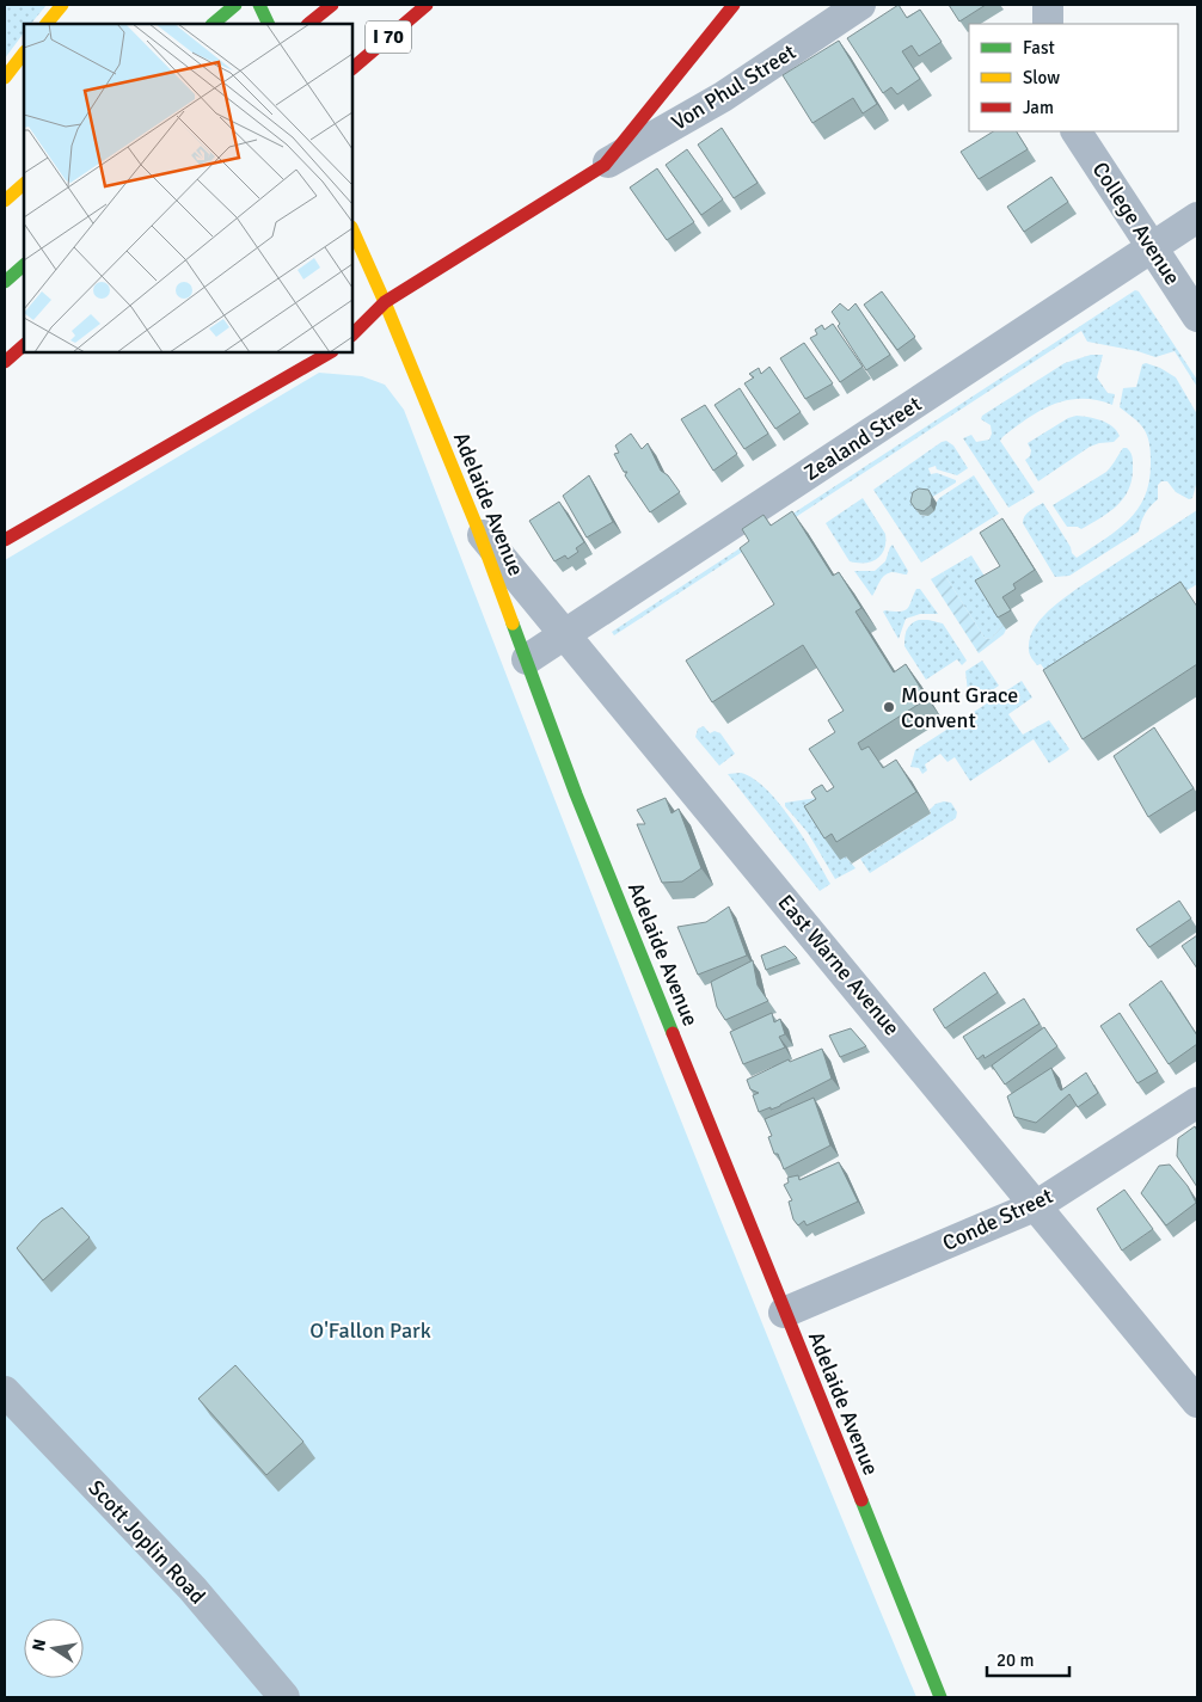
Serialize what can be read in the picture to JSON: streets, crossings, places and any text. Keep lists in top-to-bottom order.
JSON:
{
  "streets": {
    "main road": ["I 70", "Adelaide Avenue"],
    "street": [
      "Von Phul Street",
      "College Avenue",
      "Zealand Street",
      "East Warne Avenue",
      "Conde Street",
      "Scott Joplin Road"
    ]
  },
  "crossings": [
    ["College Avenue", "Zealand Street"],
    ["Zealand Street", "Adelaide Avenue"],
    ["Zealand Street", "East Warne Avenue"],
    ["Adelaide Avenue", "East Warne Avenue"],
    ["Adelaide Avenue", "Conde Street"],
    ["East Warne Avenue", "Conde Street"]
  ],
  "parks": ["O'Fallon Park"],
  "places": ["Mount Grace Convent"],
  "legend": ["Fast", "Slow", "Jam"],
  "scale_bar": "20 m",
  "north": "left"
}
